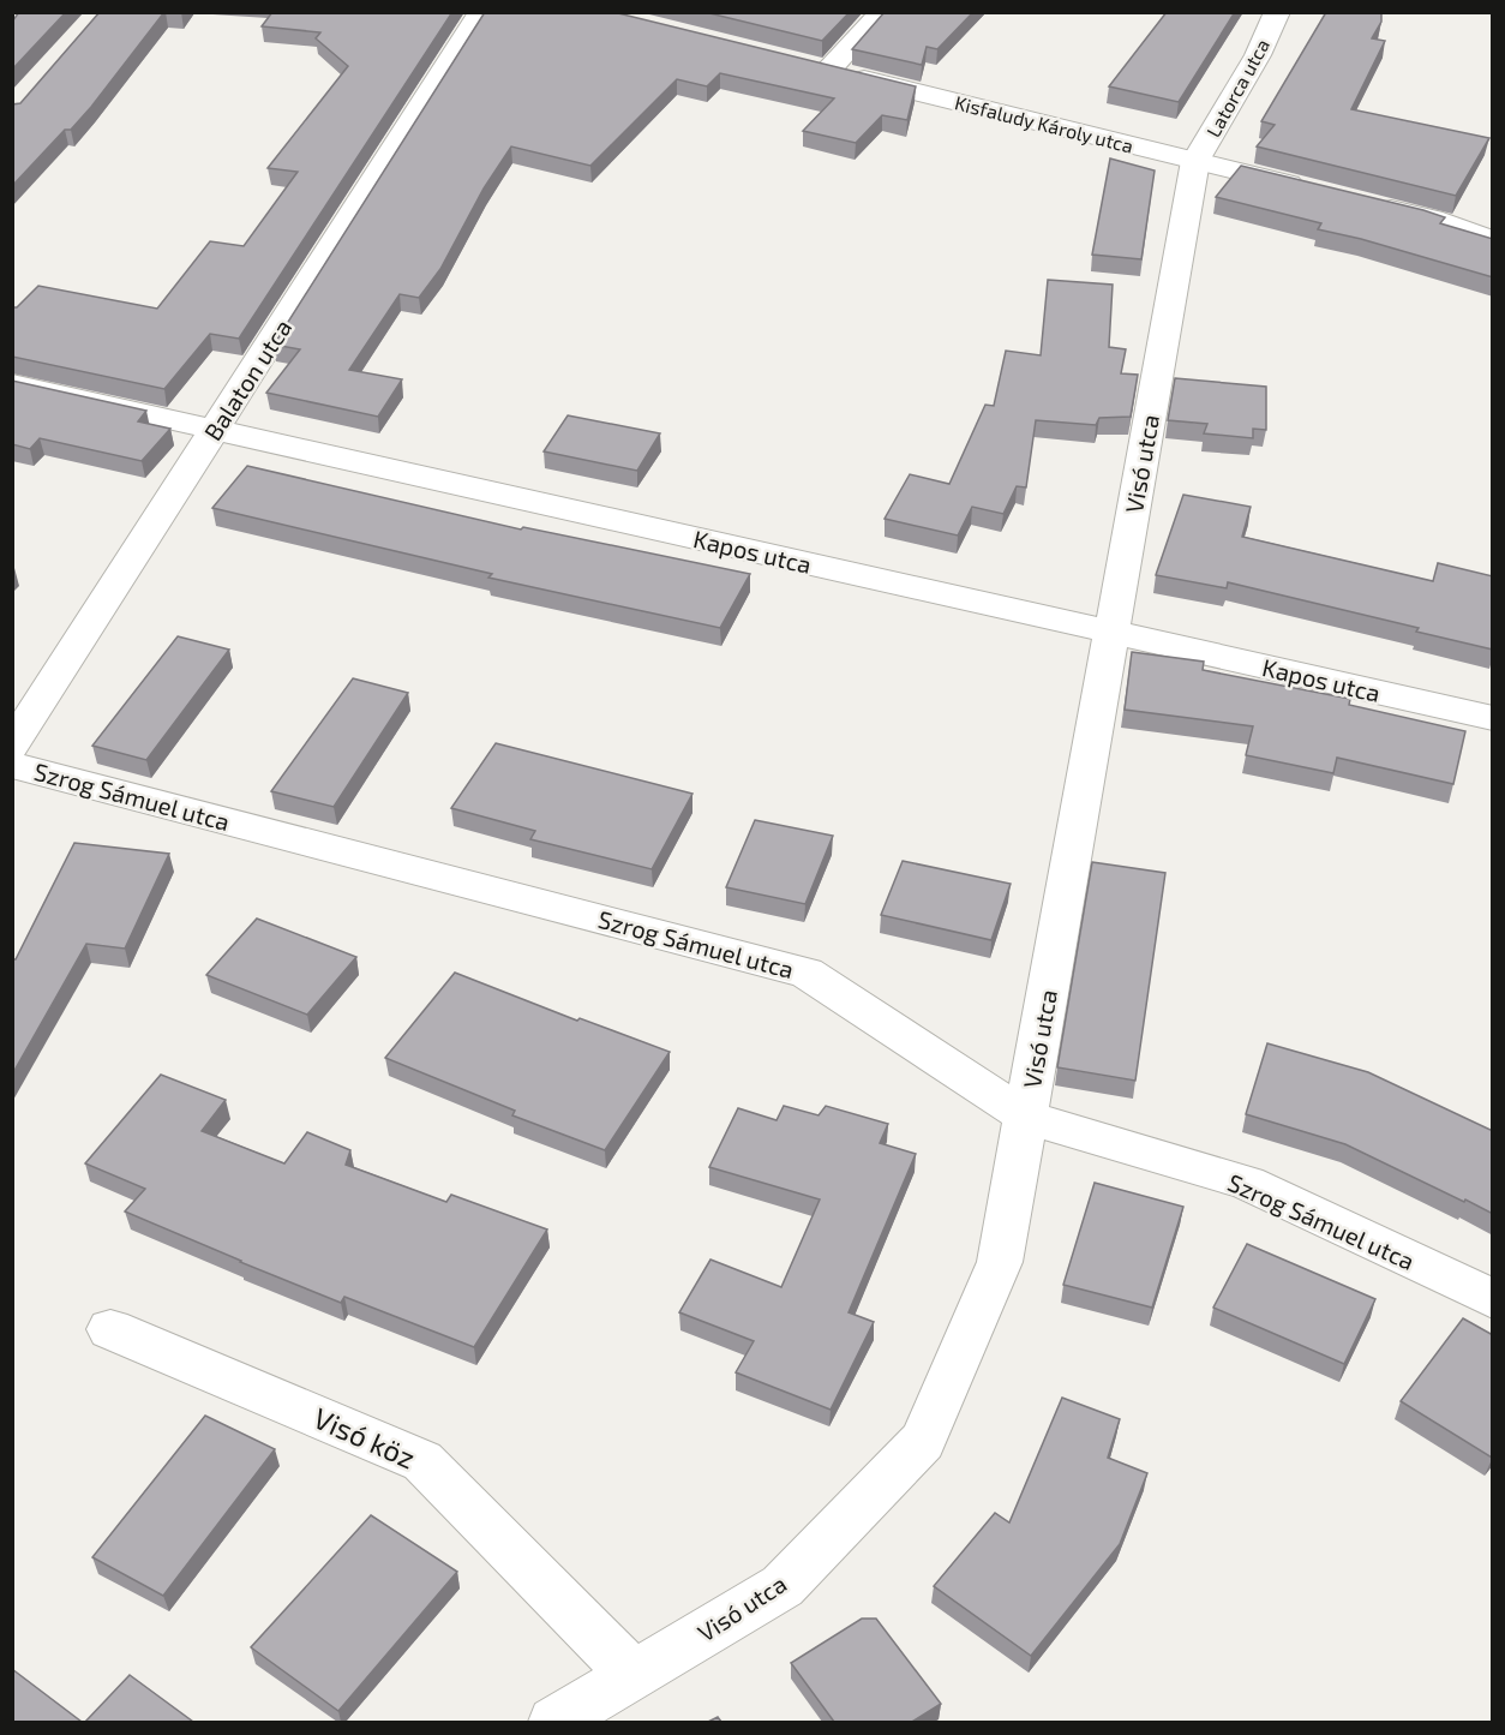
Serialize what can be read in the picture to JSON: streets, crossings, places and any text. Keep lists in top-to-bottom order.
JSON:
{
  "streets": {
    "street": [
      "Latorca utca",
      "Kisfaludy Károly utca",
      "Balaton utca",
      "Visó utca",
      "Kapos utca",
      "Szrog Sámuel utca",
      "Visó köz"
    ]
  },
  "crossings": [
    ["Latorca utca", "Kisfaludy Károly utca"],
    ["Latorca utca", "Visó utca"],
    ["Kisfaludy Károly utca", "Visó utca"],
    ["Balaton utca", "Kapos utca"],
    ["Visó utca", "Kapos utca"],
    ["Visó utca", "Szrog Sámuel utca"],
    ["Visó utca", "Visó köz"]
  ]
}
